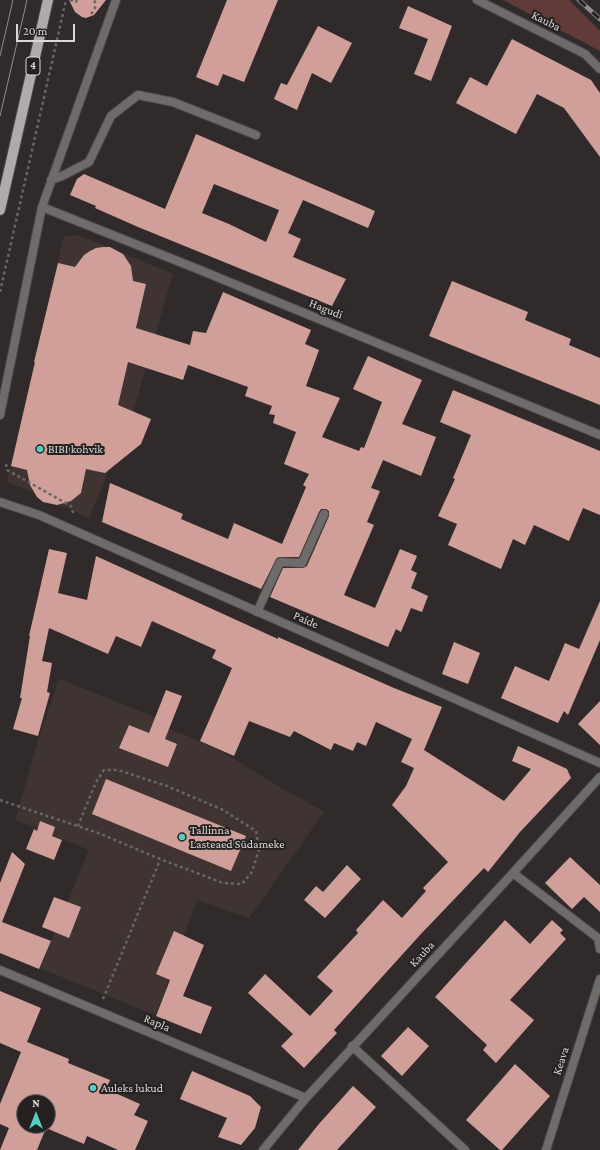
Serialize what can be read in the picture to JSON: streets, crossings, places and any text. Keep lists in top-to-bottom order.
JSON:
{
  "streets": {
    "main road": ["4"],
    "street": [
      "Kauba",
      "Hagudi",
      "Paide",
      "Rapla",
      "Keava"
    ]
  },
  "crossings": [
    ["Kauba", "Rapla"]
  ],
  "places": ["BIBI kohvik", "Tallinna Lasteaed Südameke", "Auleks lukud"],
  "scale_bar": "20 m",
  "north": "top"
}
